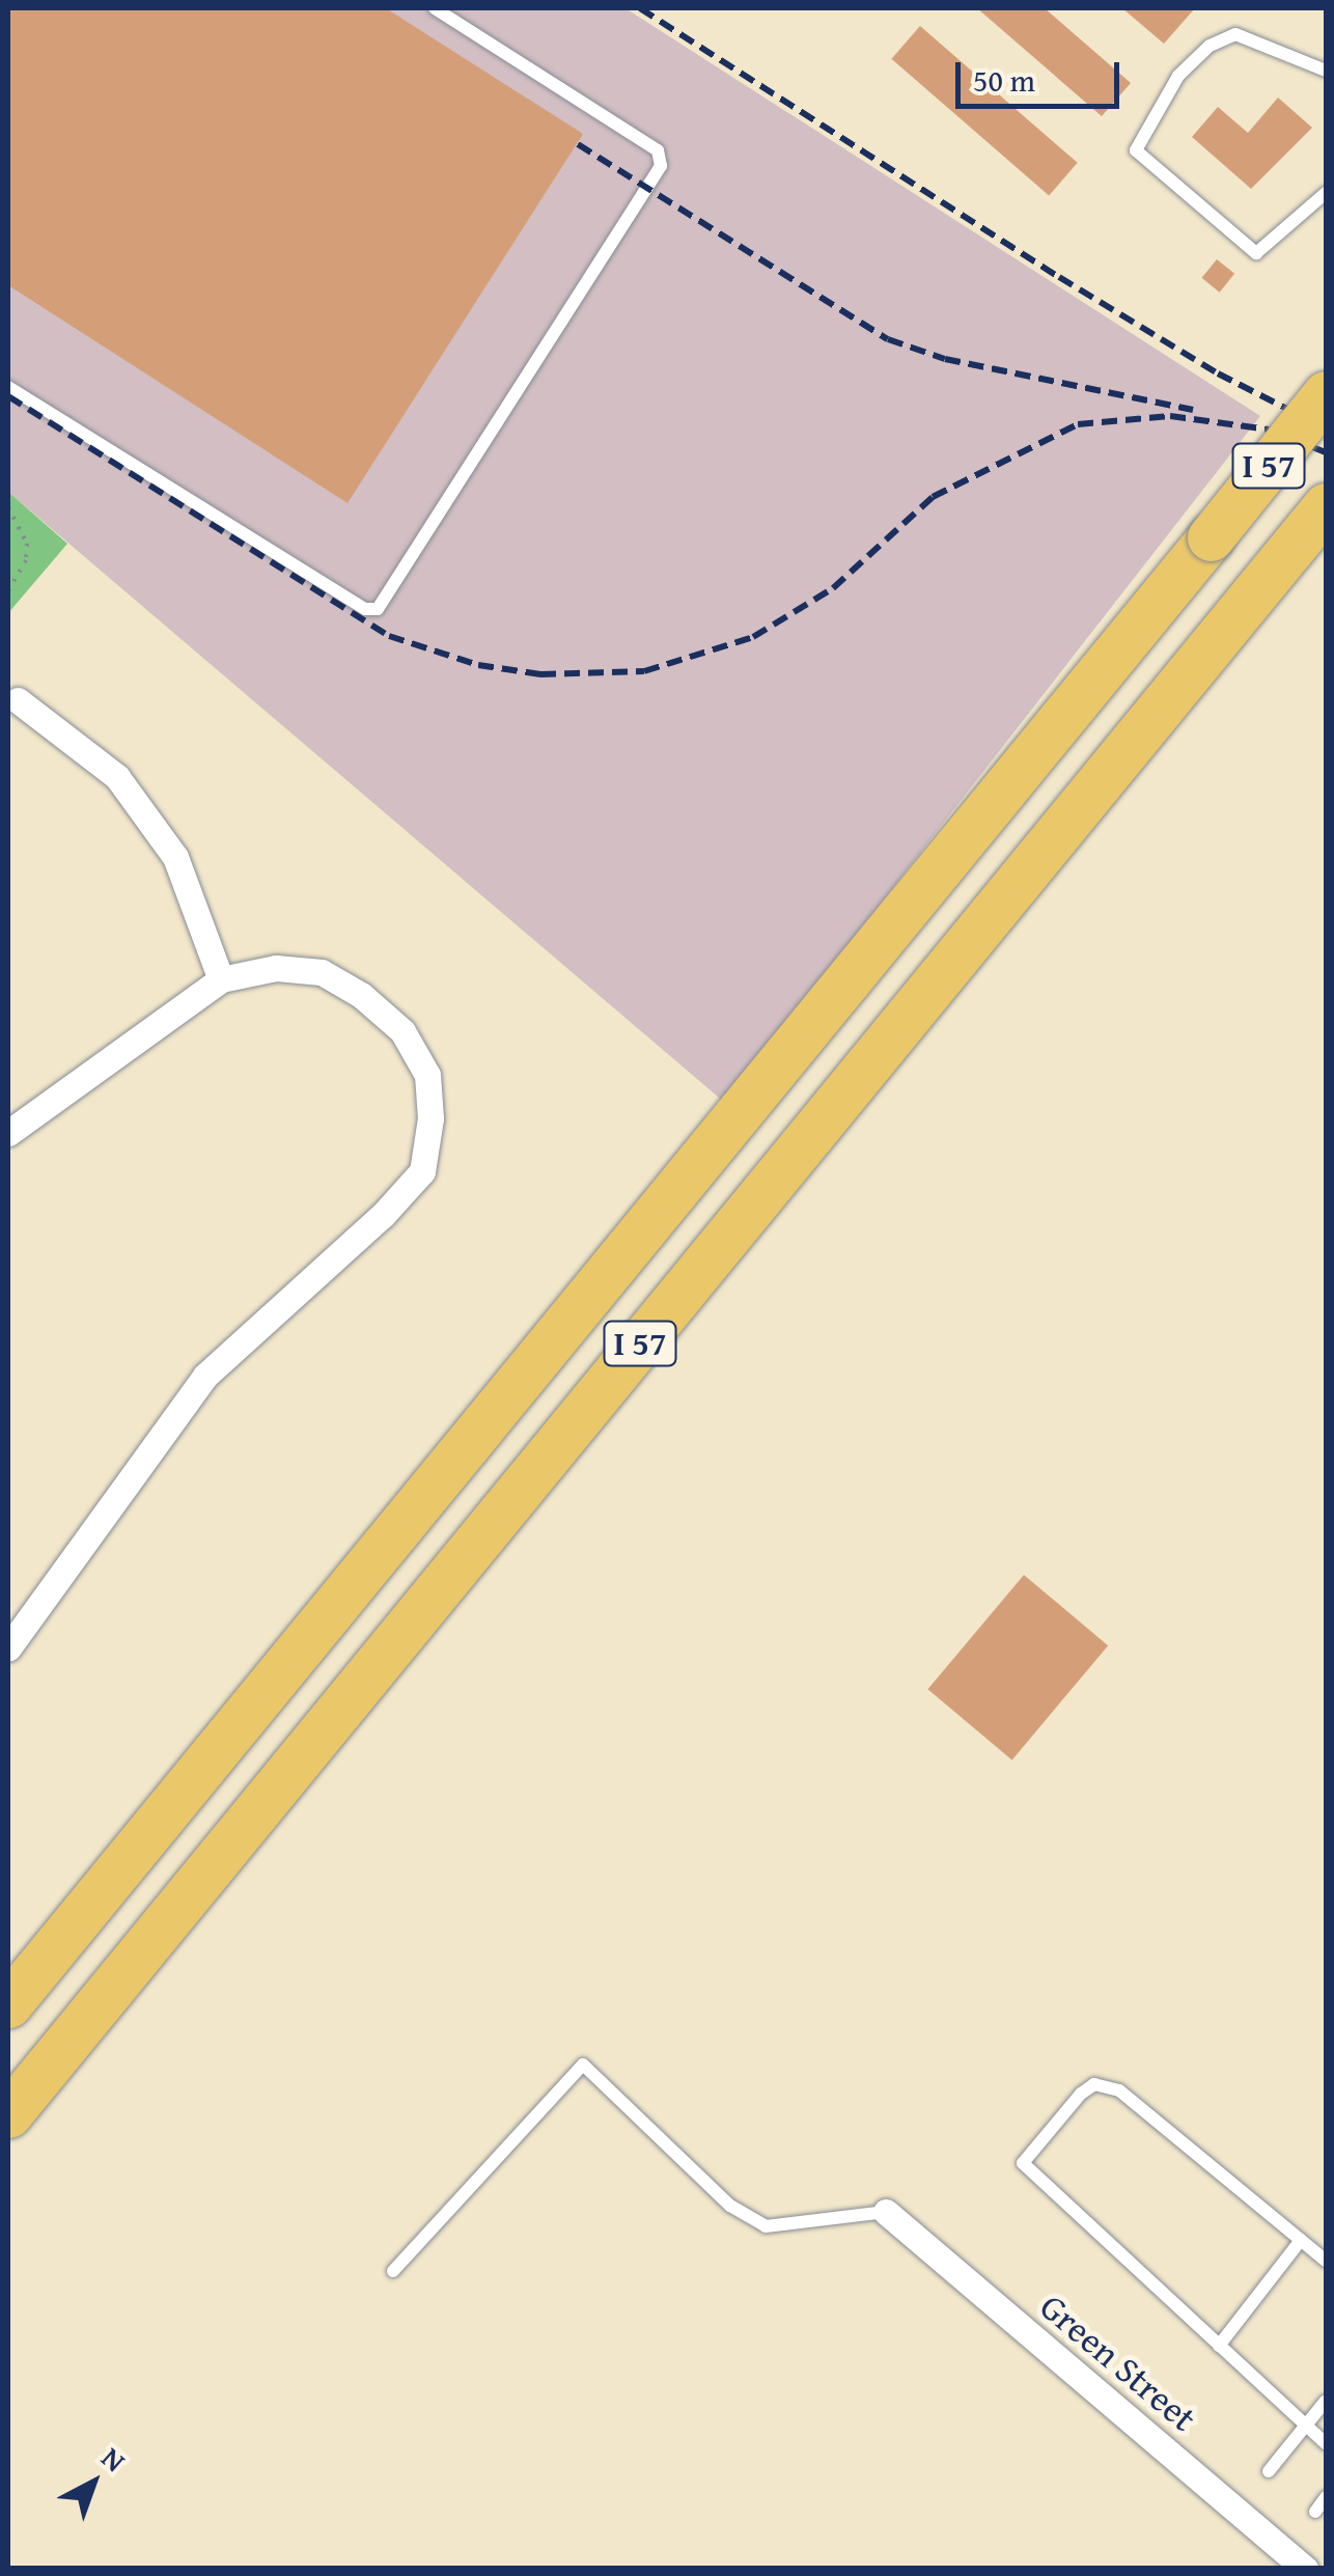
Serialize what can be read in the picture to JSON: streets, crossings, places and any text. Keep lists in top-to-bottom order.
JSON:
{
  "streets": {
    "highway": ["I 57"],
    "street": ["Green Street"]
  },
  "scale_bar": "50 m",
  "north": "top right"
}
